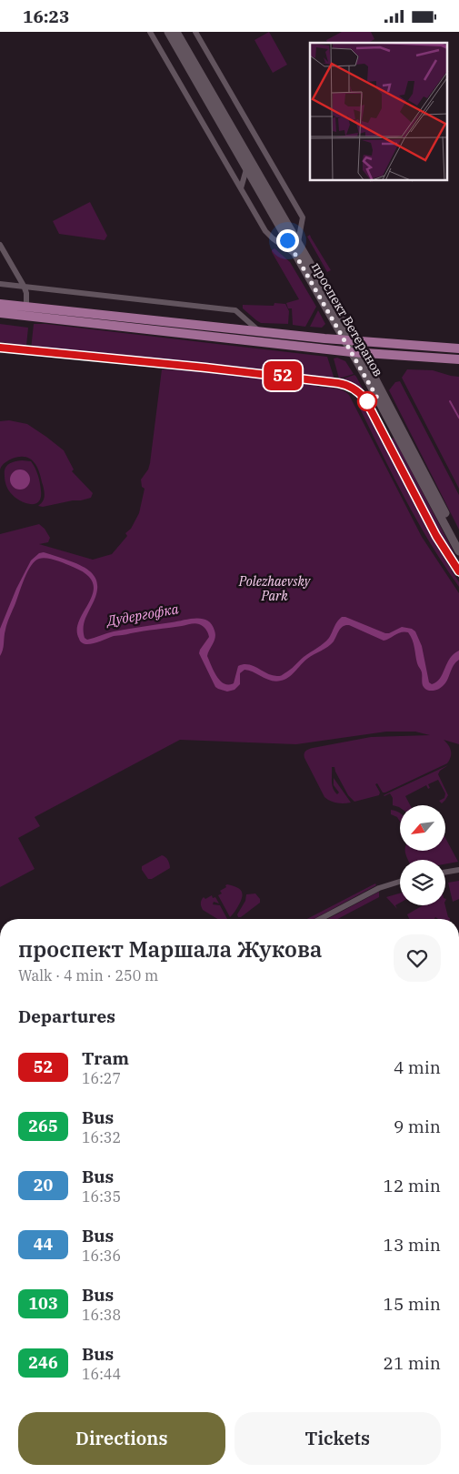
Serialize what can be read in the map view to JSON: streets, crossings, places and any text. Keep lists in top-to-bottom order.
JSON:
{
  "streets": {
    "main road": ["проспект Ветеранов"]
  },
  "water": ["Дудергофка"],
  "parks": ["Polezhaevsky Park"],
  "lines": ["tram line 52"],
  "north": "bottom left",
  "page": {
    "status": "16:23",
    "on_map": "52",
    "heading": [
      ["проспект Маршала Жукова", "Walk · 4 min · 250 m"],
      "Departures"
    ],
    "list": [
      {
        "mark": "52",
        "name": "Tram",
        "note": "16:27",
        "value": "4 min"
      },
      {
        "mark": "265",
        "name": "Bus",
        "note": "16:32",
        "value": "9 min"
      },
      {
        "mark": "20",
        "name": "Bus",
        "note": "16:35",
        "value": "12 min"
      },
      {
        "mark": "44",
        "name": "Bus",
        "note": "16:36",
        "value": "13 min"
      },
      {
        "mark": "103",
        "name": "Bus",
        "note": "16:38",
        "value": "15 min"
      },
      {
        "mark": "246",
        "name": "Bus",
        "note": "16:44",
        "value": "21 min"
      }
    ],
    "buttons": ["Directions", "Tickets"]
  }
}
